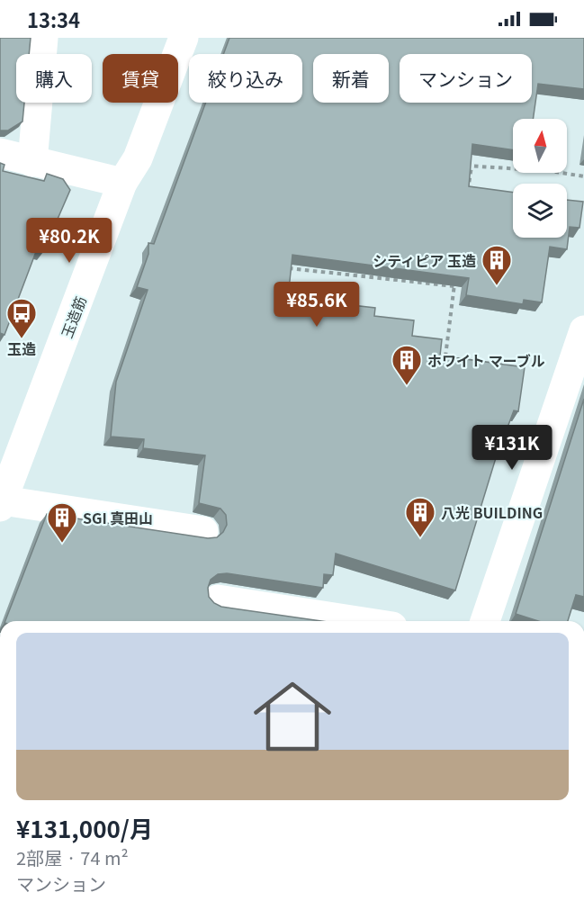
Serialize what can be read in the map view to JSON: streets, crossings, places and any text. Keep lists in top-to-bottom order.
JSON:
{
  "streets": {
    "street": ["玉造筋"]
  },
  "places": {
    "building": [
      "シティピア 玉造",
      "ホワイト マーブル",
      "八光 BUILDING",
      "SGI 真田山"
    ],
    "bus stop": ["玉造"]
  },
  "north": "top",
  "page": {
    "status": "13:34",
    "chip": [
      "購入",
      "賃貸",
      "絞り込み",
      "新着",
      "マンション"
    ],
    "price": ["¥80.2K", "¥85.6K", "¥131K"],
    "list": [
      {
        "name": "¥131,000/月",
        "note": "2部屋 · 74 m² · マンション"
      }
    ]
  }
}
